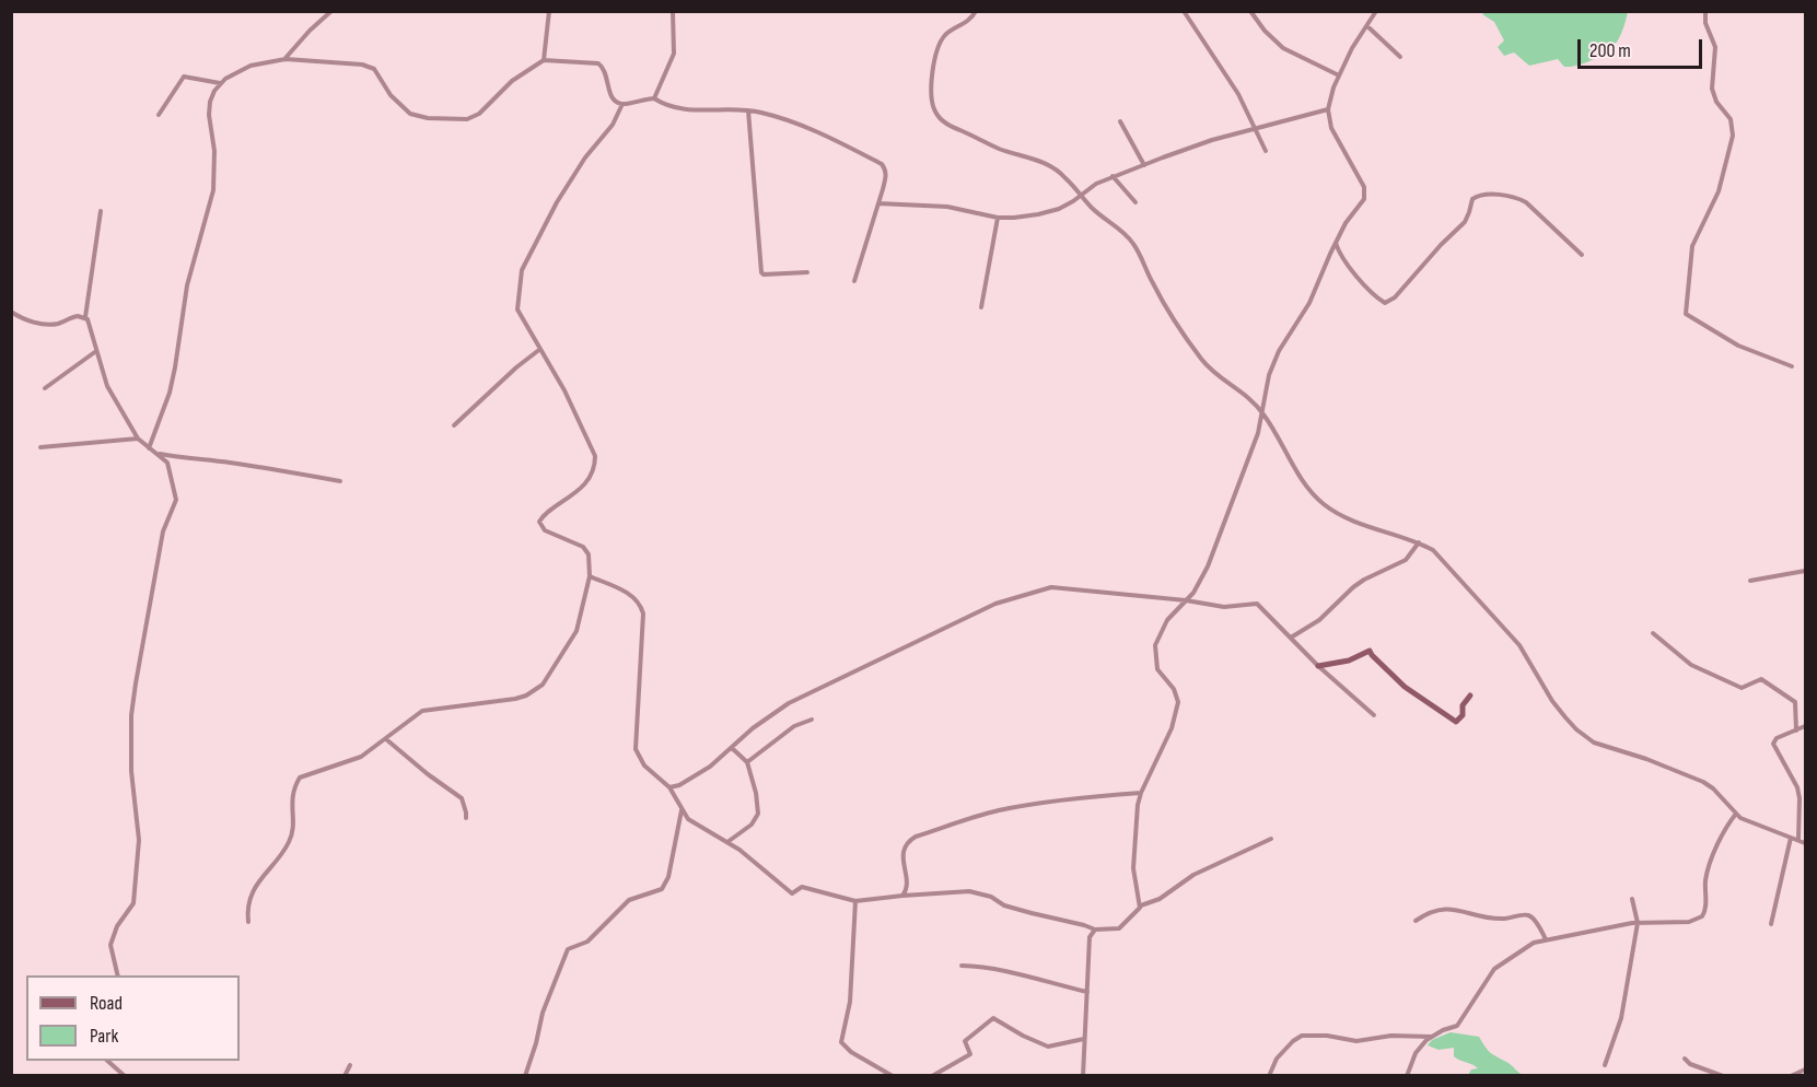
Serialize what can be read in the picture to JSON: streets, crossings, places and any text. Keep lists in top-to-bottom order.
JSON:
{
  "legend": ["Road", "Park"],
  "scale_bar": "200 m"
}
